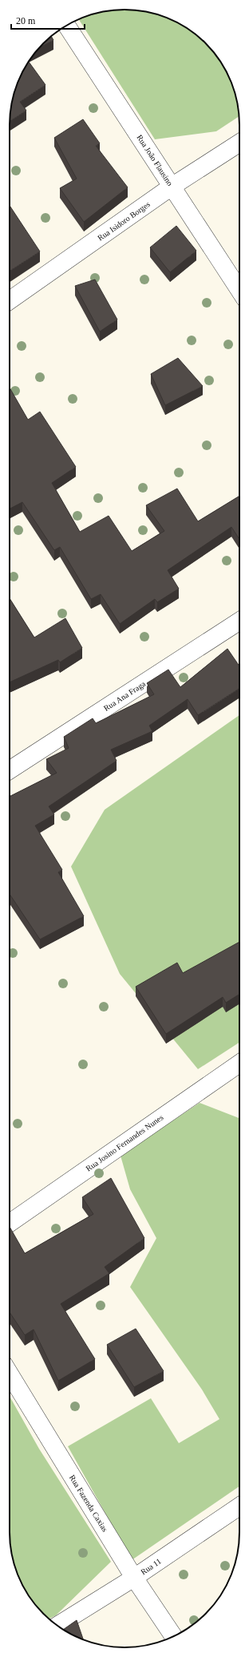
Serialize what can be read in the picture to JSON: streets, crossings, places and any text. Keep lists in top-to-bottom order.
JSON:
{
  "streets": {
    "street": [
      "Rua João Flausino",
      "Rua Isidoro Borges",
      "Rua Ana Fraga",
      "Rua Josino Fernandes Nunes",
      "Rua Fazenda Caxias",
      "Rua 11"
    ]
  },
  "crossings": [
    ["Rua João Flausino", "Rua Isidoro Borges"],
    ["Rua Fazenda Caxias", "Rua 11"]
  ],
  "scale_bar": "20 m"
}
